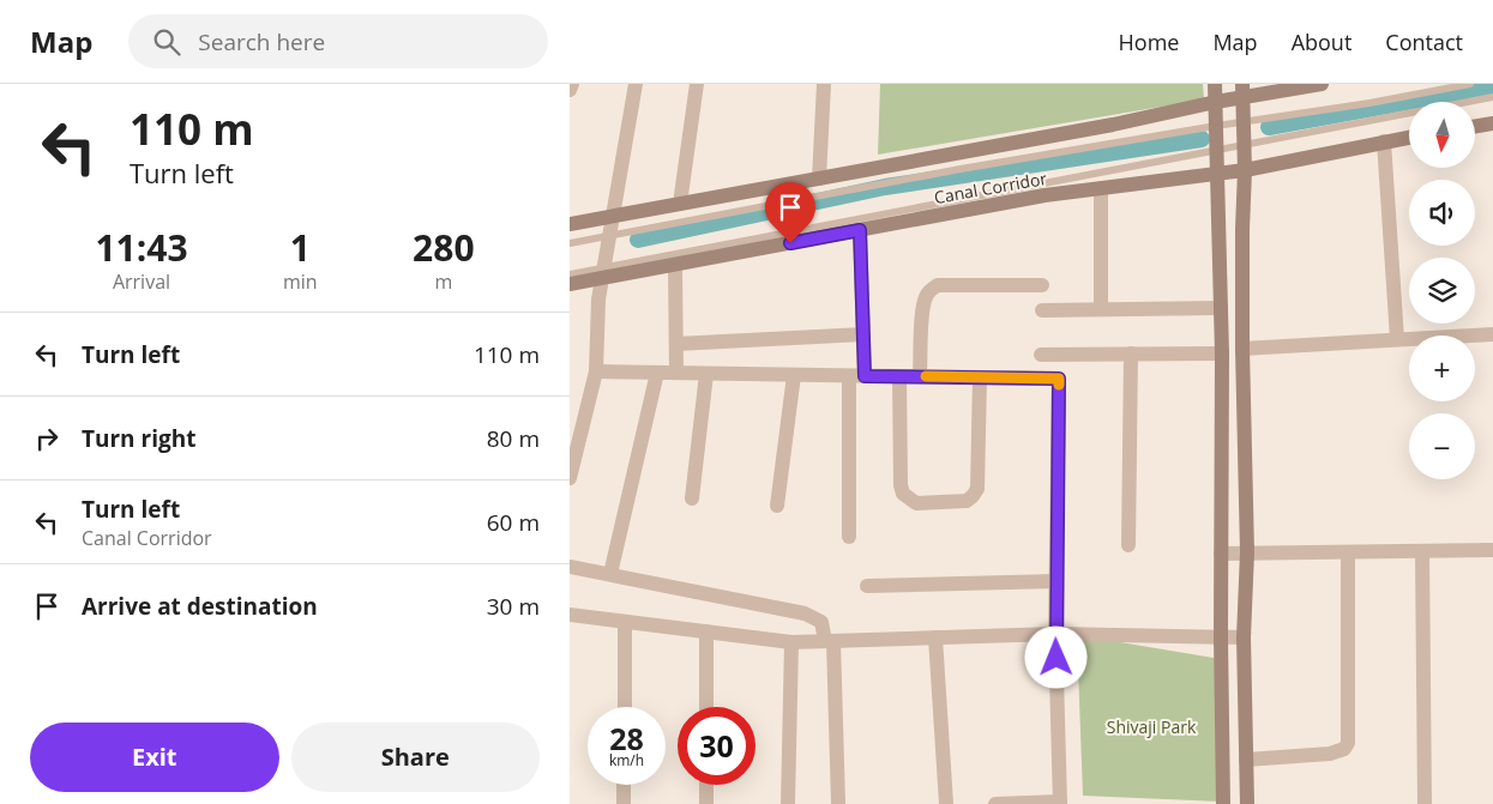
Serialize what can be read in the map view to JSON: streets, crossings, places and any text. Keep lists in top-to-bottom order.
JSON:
{
  "streets": {
    "street": ["Canal Corridor"]
  },
  "parks": ["Shivaji Park"],
  "north": "bottom",
  "page": {
    "header": "Map",
    "search": "Search here",
    "nav": [
      "Home",
      "Map",
      "About",
      "Contact"
    ],
    "turn": ["110 m", "Turn left"],
    "map_buttons": ["+", "−"],
    "eta": [
      "11:43",
      "Arrival",
      "1",
      "min",
      "280",
      "m"
    ],
    "list": [
      {
        "name": "Turn left",
        "value": "110 m"
      },
      {
        "name": "Turn right",
        "value": "80 m"
      },
      {
        "name": "Turn left",
        "note": "Canal Corridor",
        "value": "60 m"
      },
      {
        "name": "Arrive at destination",
        "value": "30 m"
      }
    ],
    "speed": "28 km/h",
    "limit": "30",
    "buttons": ["Exit", "Share"]
  }
}
